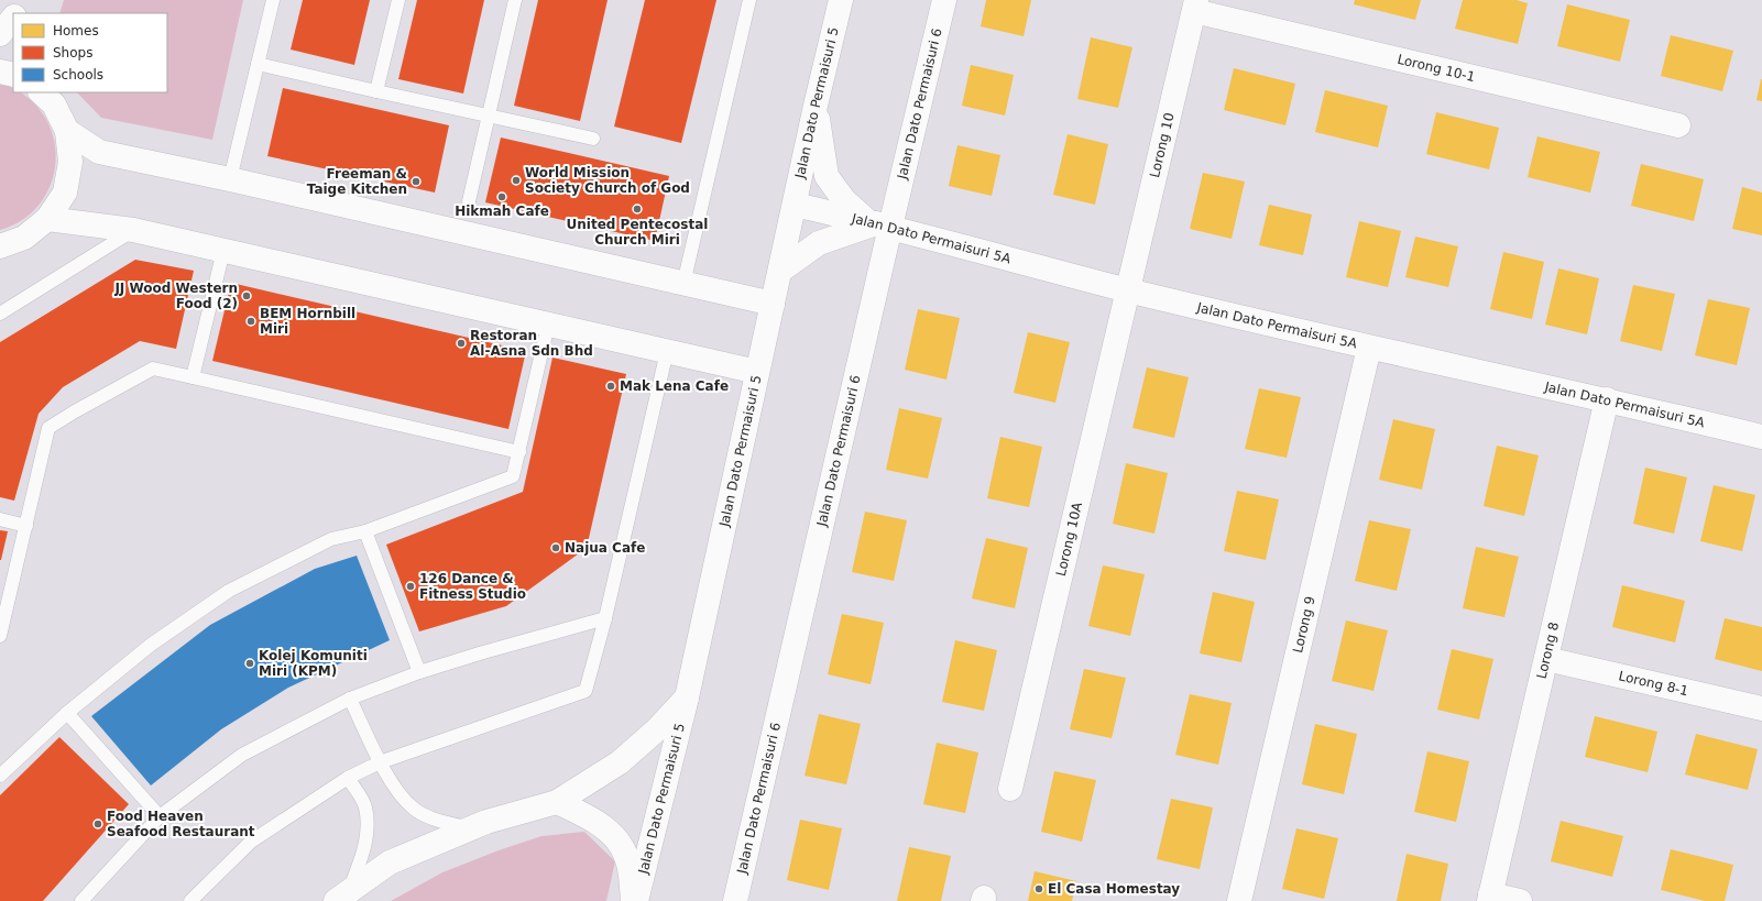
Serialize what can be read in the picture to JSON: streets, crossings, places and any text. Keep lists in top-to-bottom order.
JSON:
{
  "streets": {
    "street": [
      "Lorong 10-1",
      "Jalan Dato Permaisuri 5",
      "Jalan Dato Permaisuri 6",
      "Lorong 10",
      "Jalan Dato Permaisuri 5A",
      "Lorong 10A",
      "Lorong 9",
      "Lorong 8",
      "Lorong 8-1"
    ]
  },
  "crossings": [
    ["Lorong 10-1", "Lorong 10"],
    ["Jalan Dato Permaisuri 5", "Jalan Dato Permaisuri 5A"],
    ["Jalan Dato Permaisuri 6", "Jalan Dato Permaisuri 5A"],
    ["Lorong 10", "Jalan Dato Permaisuri 5A"],
    ["Lorong 10", "Lorong 10A"],
    ["Jalan Dato Permaisuri 5A", "Lorong 10A"],
    ["Jalan Dato Permaisuri 5A", "Lorong 9"],
    ["Jalan Dato Permaisuri 5A", "Lorong 8"],
    ["Lorong 8", "Lorong 8-1"]
  ],
  "places": [
    "World Mission Society Church of God",
    "Freeman & Taige Kitchen",
    "Hikmah Cafe",
    "United Pentecostal Church Miri",
    "JJ Wood Western Food (2)",
    "BEM Hornbill Miri",
    "Restoran Al-Asna Sdn Bhd",
    "Mak Lena Cafe",
    "Najua Cafe",
    "126 Dance & Fitness Studio",
    "Kolej Komuniti Miri (KPM)",
    "Food Heaven Seafood Restaurant",
    "El Casa Homestay"
  ],
  "legend": ["Homes", "Shops", "Schools"]
}
